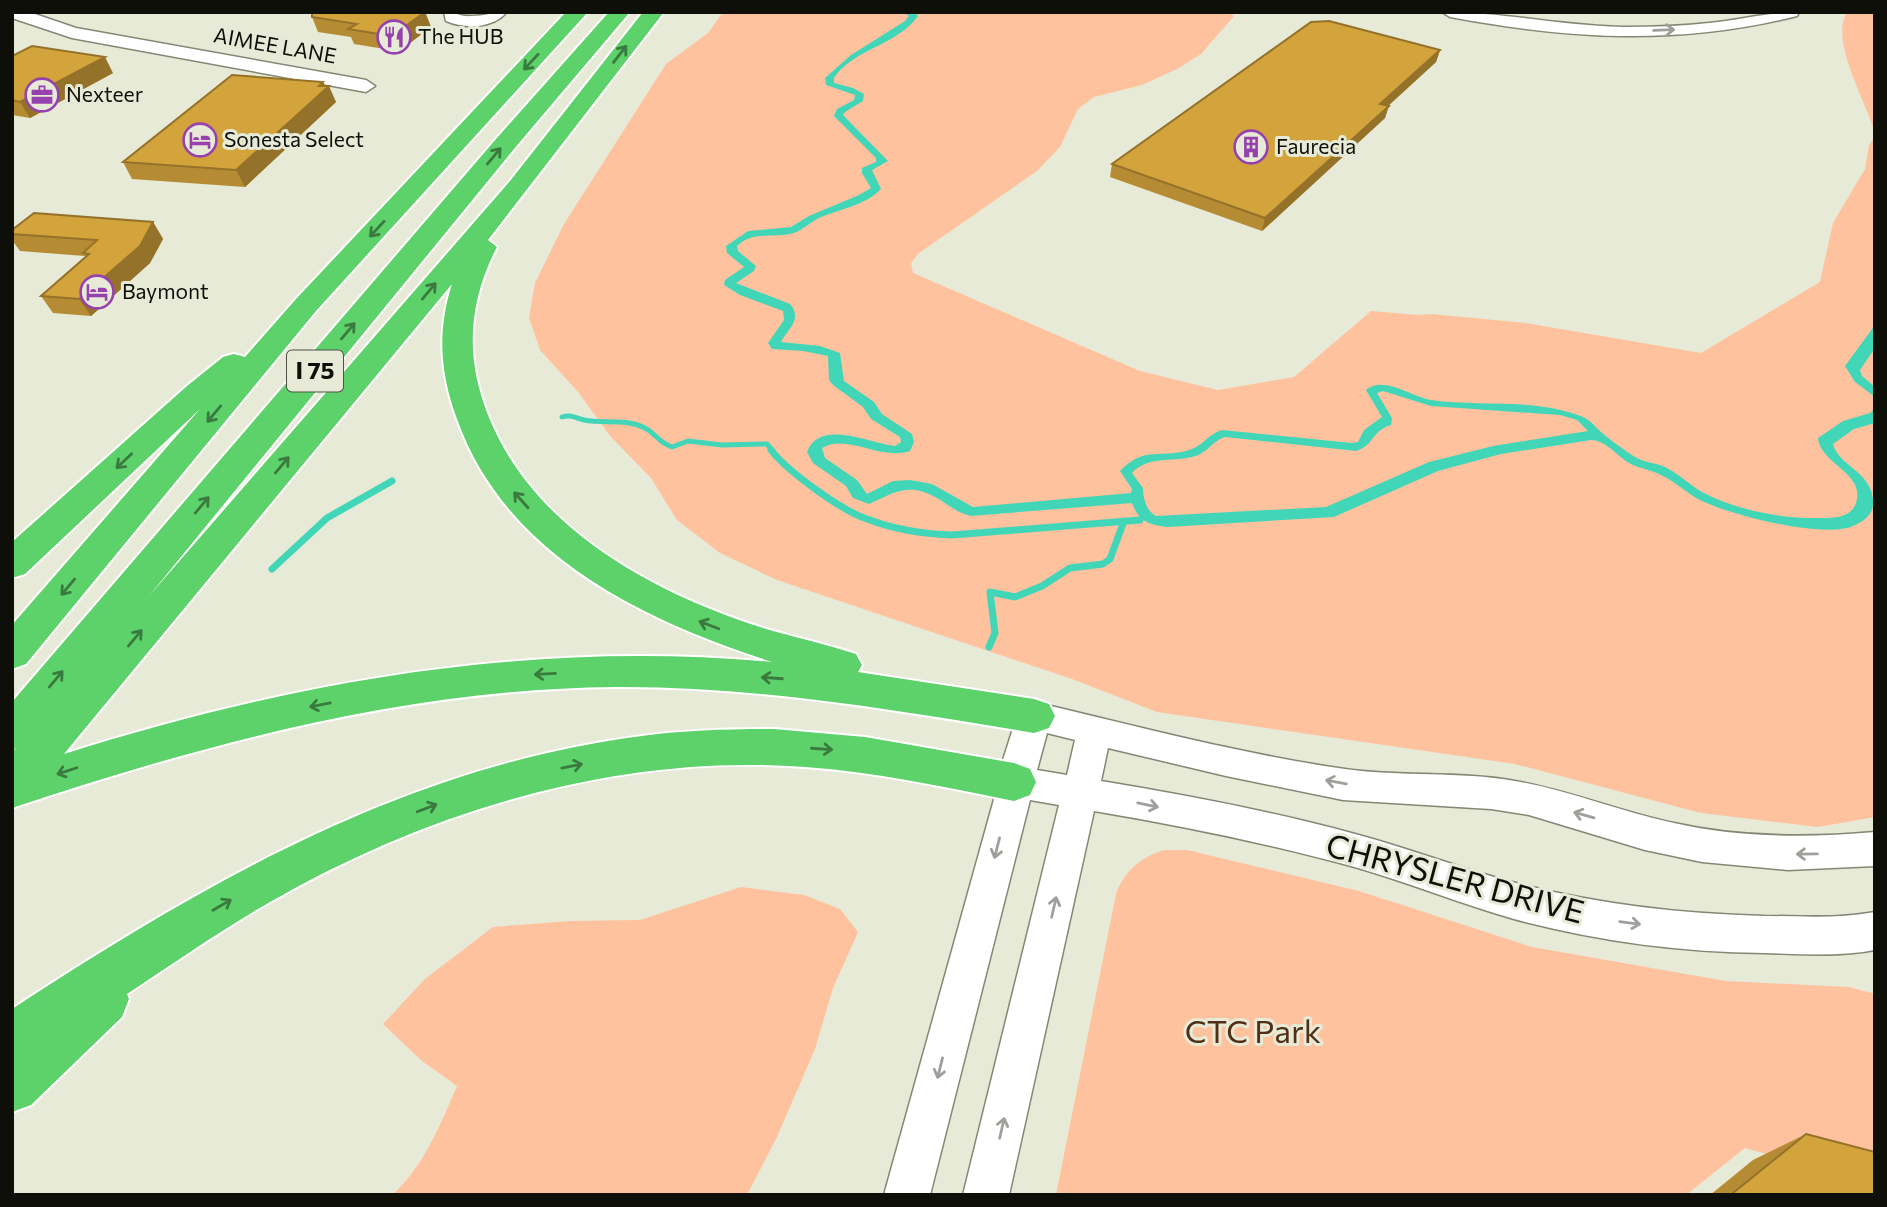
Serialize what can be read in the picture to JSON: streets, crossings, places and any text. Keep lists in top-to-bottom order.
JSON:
{
  "streets": {
    "highway": ["I 75"],
    "street": ["AIMEE LANE", "CHRYSLER DRIVE"]
  },
  "parks": ["CTC Park"],
  "places": {
    "restaurant": ["The HUB"],
    "office": ["Nexteer"],
    "hotel": ["Sonesta Select", "Baymont"],
    "building": ["Faurecia"]
  }
}
